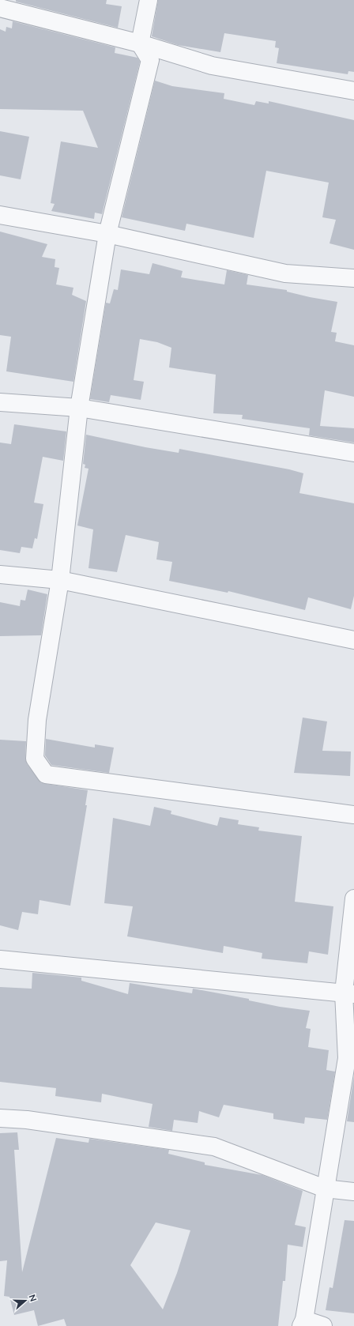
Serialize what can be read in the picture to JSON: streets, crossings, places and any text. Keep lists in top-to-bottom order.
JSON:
{
  "north": "right"
}
